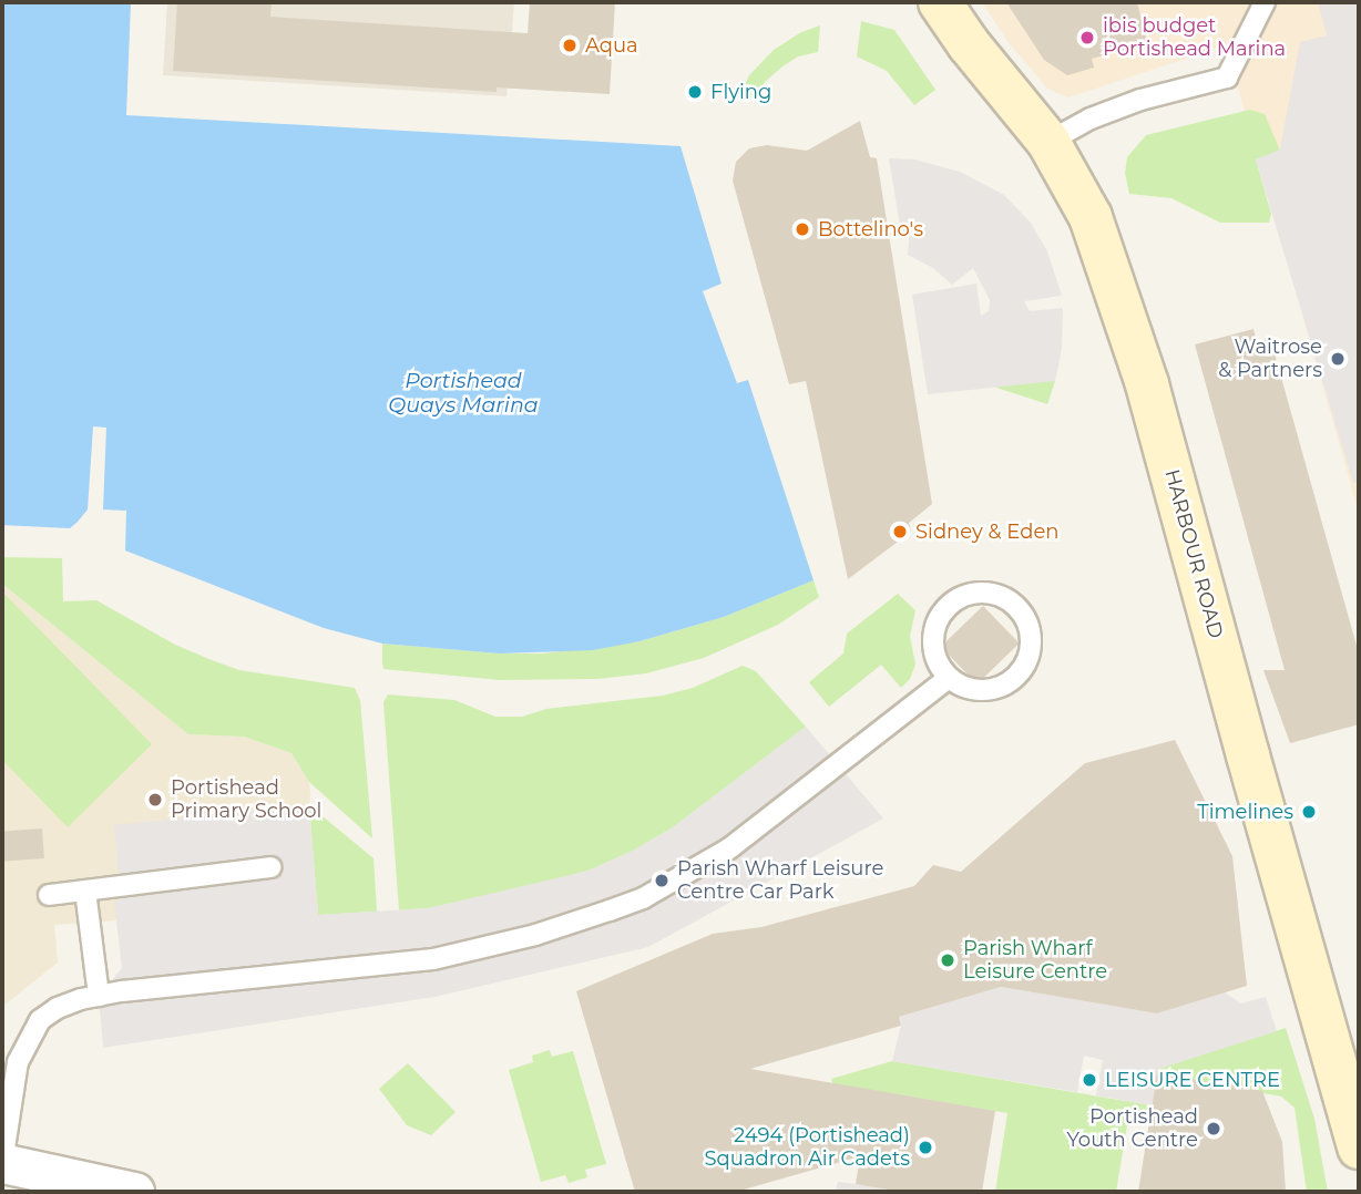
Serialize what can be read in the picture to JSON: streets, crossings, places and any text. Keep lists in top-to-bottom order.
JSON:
{
  "streets": {
    "street": ["HARBOUR ROAD"]
  },
  "water": ["Portishead Quays Marina"],
  "places": [
    "ibis budget Portishead Marina",
    "Aqua",
    "Flying",
    "Bottelino's",
    "Waitrose & Partners",
    "Sidney & Eden",
    "Portishead Primary School",
    "Timelines",
    "Parish Wharf Leisure Centre Car Park",
    "Parish Wharf Leisure Centre",
    "LEISURE CENTRE",
    "Portishead Youth Centre",
    "2494 (Portishead) Squadron Air Cadets"
  ]
}
